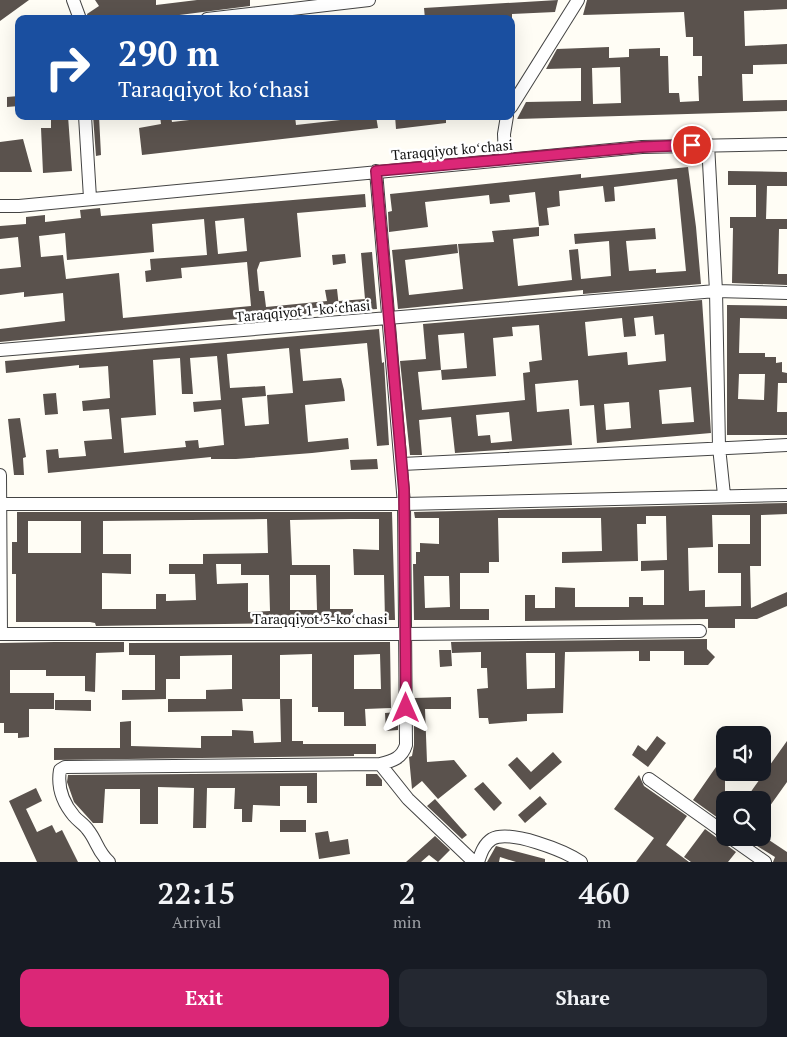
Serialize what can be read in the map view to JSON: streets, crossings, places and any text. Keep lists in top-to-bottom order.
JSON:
{
  "streets": {
    "street": ["Taraqqiyot koʻchasi", "Taraqqiyot 1-koʻchasi", "Taraqqiyot 3-koʻchasi"]
  },
  "page": {
    "turn": ["290 m", "Taraqqiyot koʻchasi"],
    "eta": [
      "22:15",
      "Arrival",
      "2",
      "min",
      "460",
      "m"
    ],
    "buttons": ["Exit", "Share"]
  }
}
